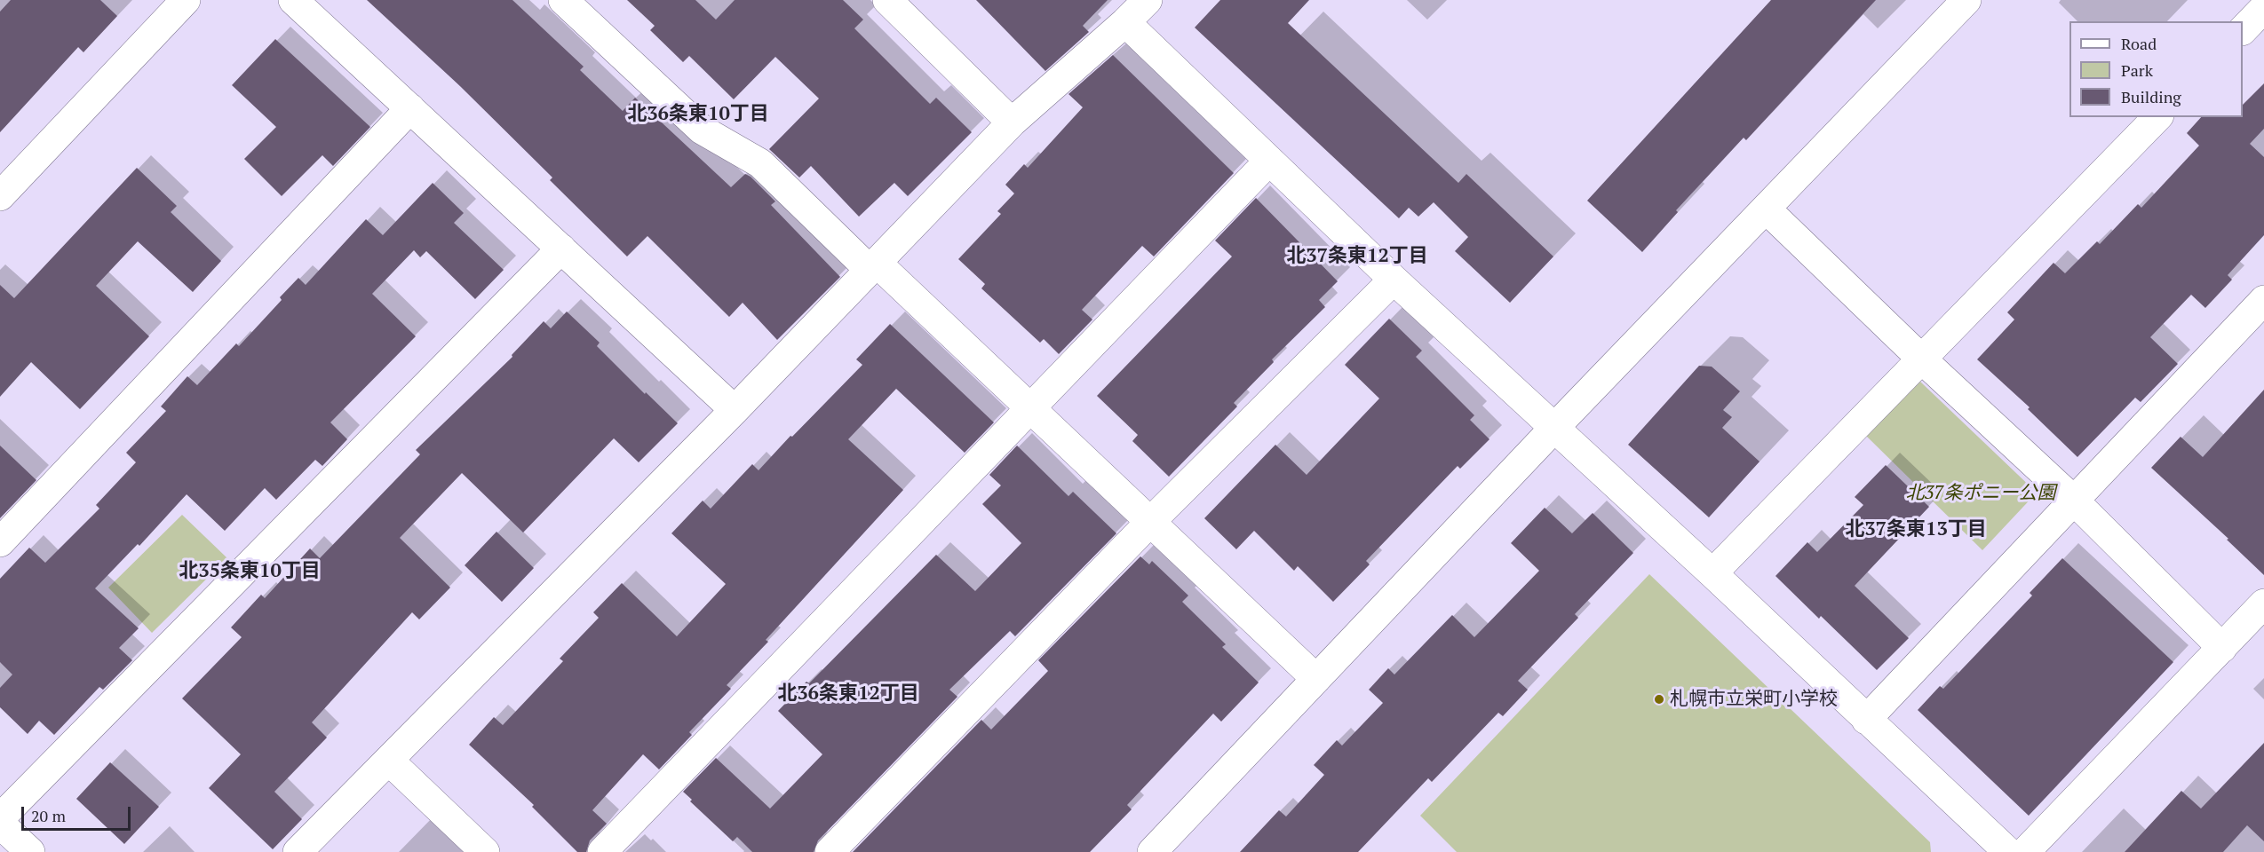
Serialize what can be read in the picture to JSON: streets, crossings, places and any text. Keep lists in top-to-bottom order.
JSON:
{
  "districts": [
    "北36条東10丁目",
    "北37条東12丁目",
    "北37条東13丁目",
    "北35条東10丁目",
    "北36条東12丁目"
  ],
  "parks": ["北37条ポニー公園"],
  "places": ["札幌市立栄町小学校"],
  "legend": ["Road", "Park", "Building"],
  "scale_bar": "20 m"
}
